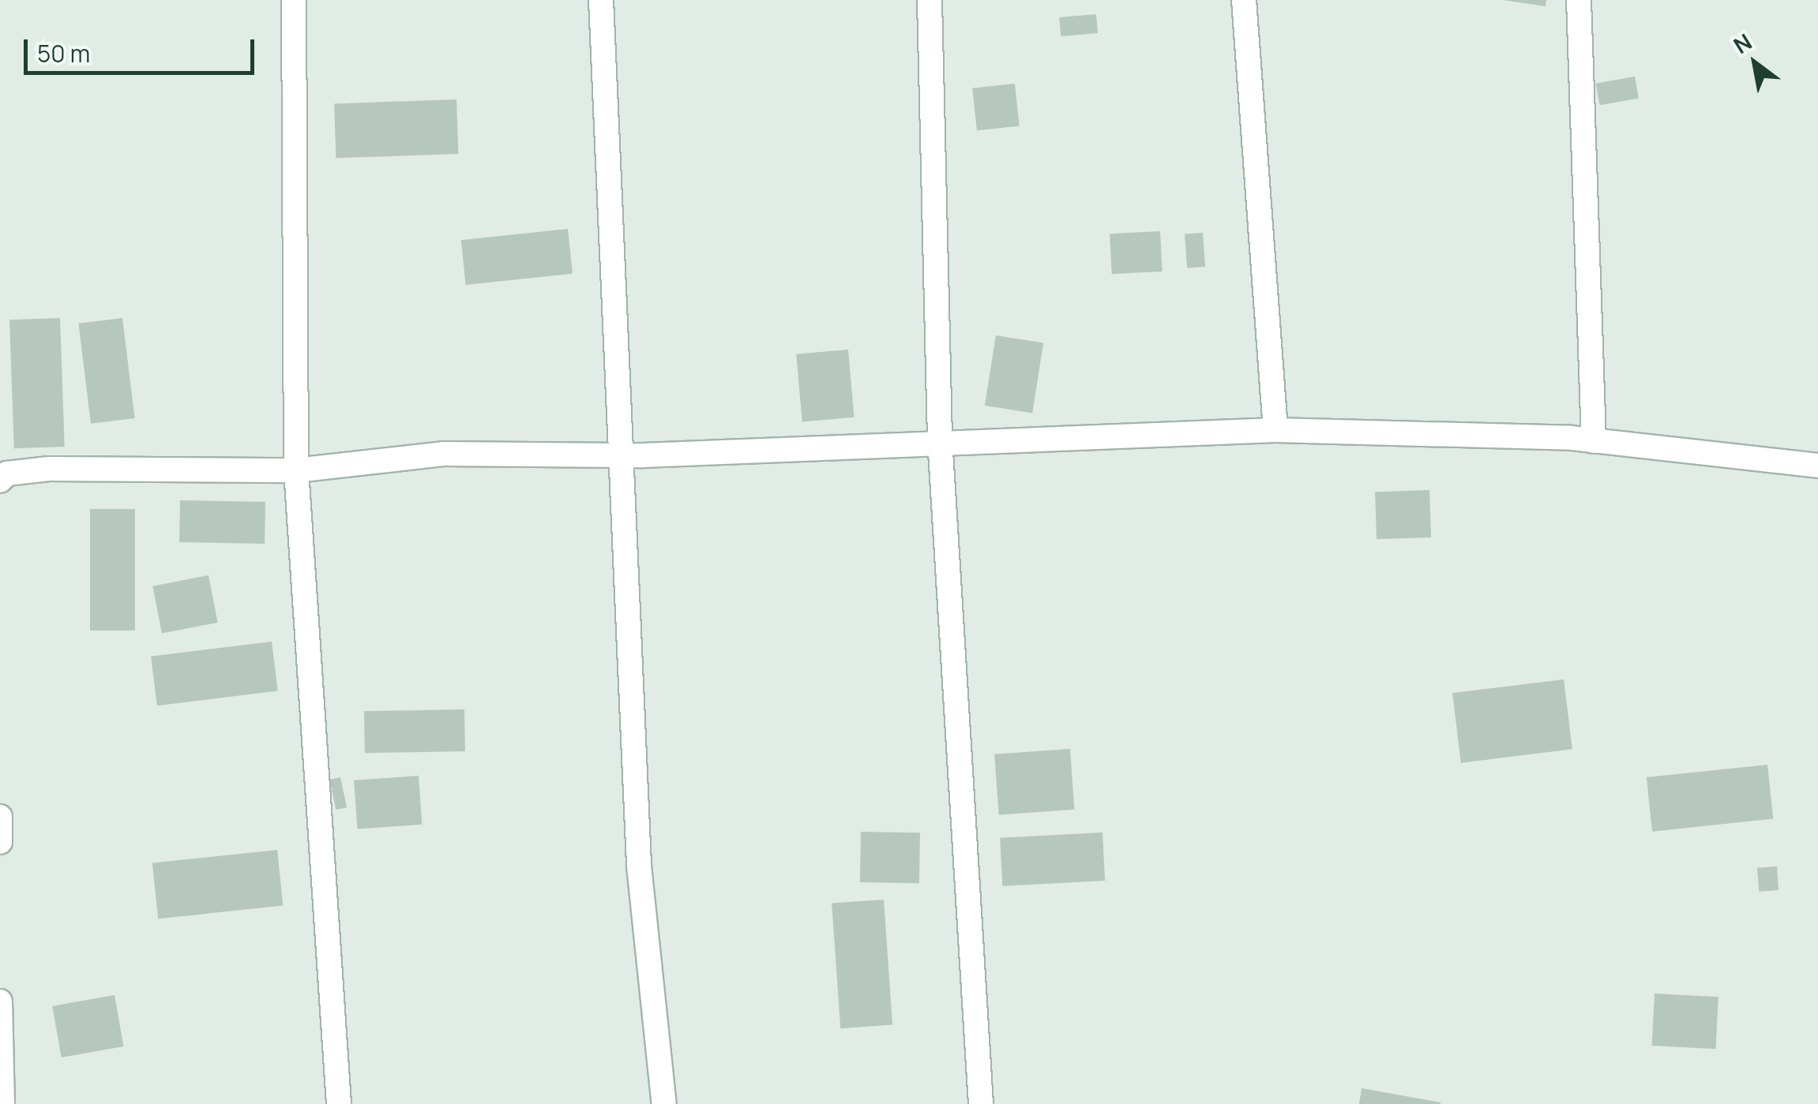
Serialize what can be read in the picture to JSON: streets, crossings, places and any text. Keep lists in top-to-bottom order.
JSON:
{
  "scale_bar": "50 m",
  "north": "top left"
}
